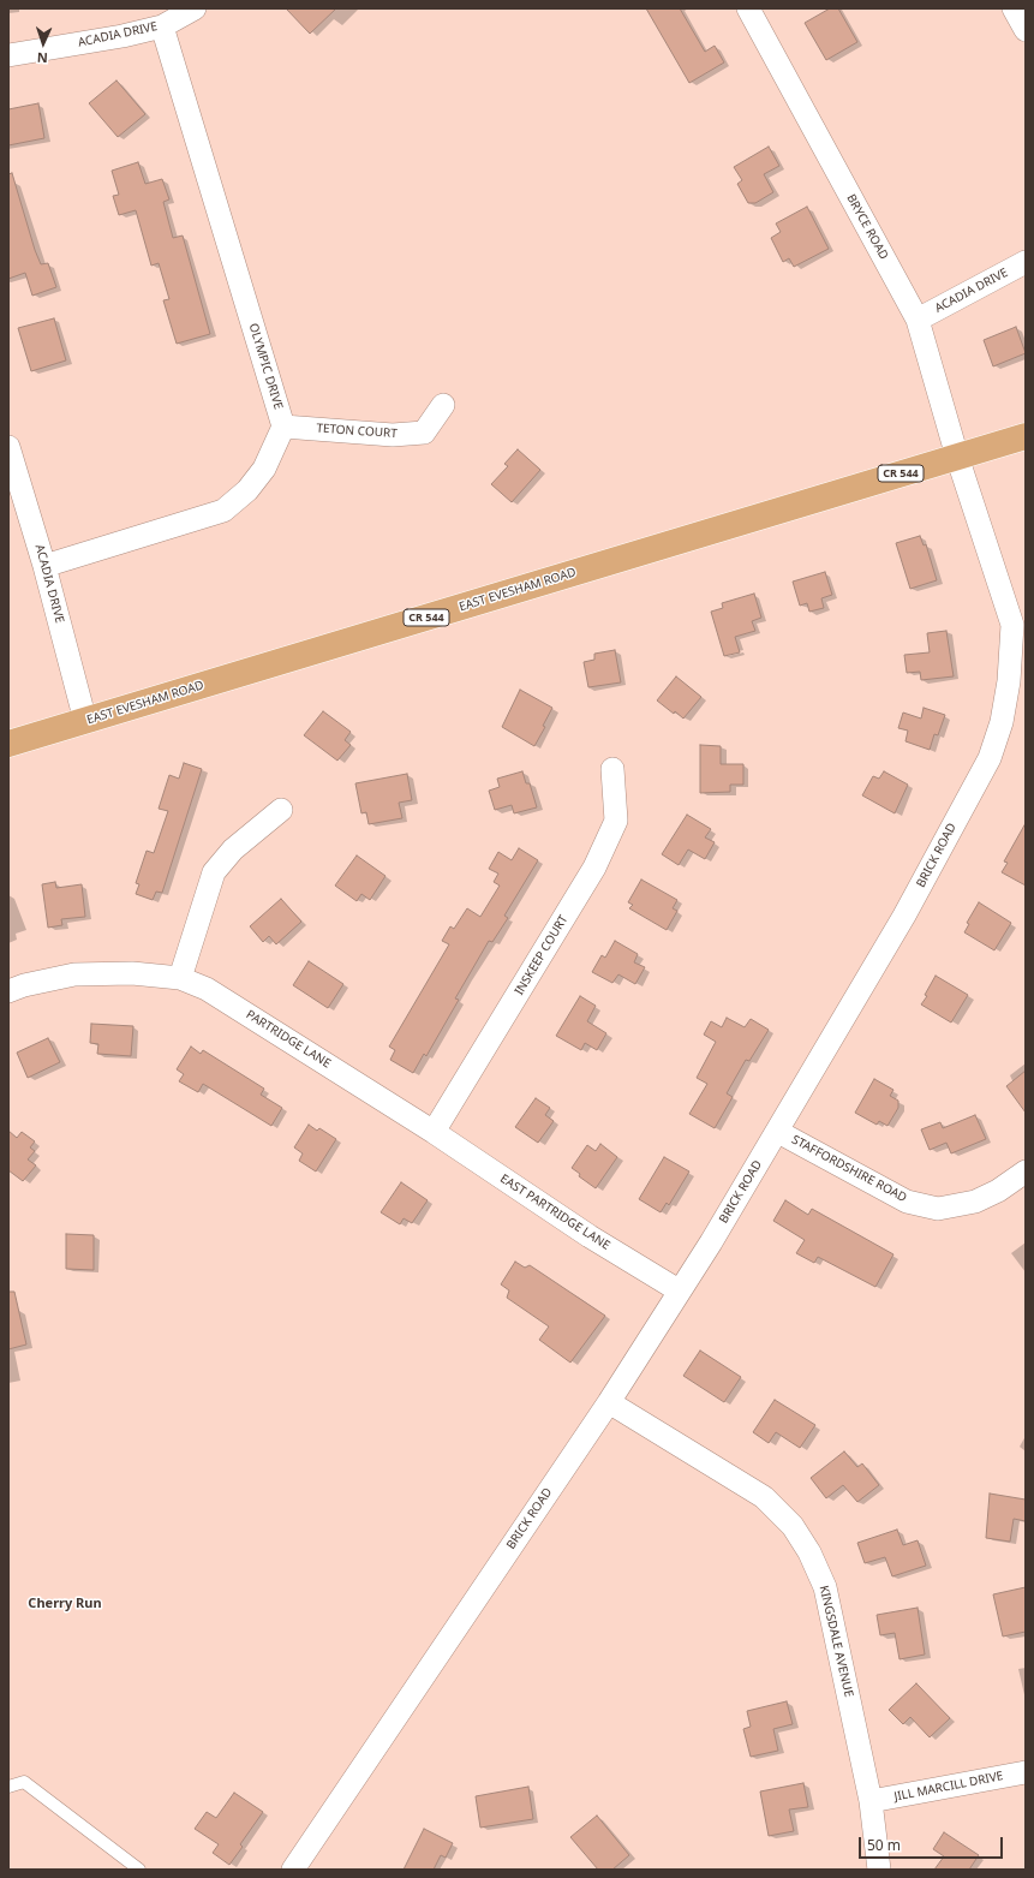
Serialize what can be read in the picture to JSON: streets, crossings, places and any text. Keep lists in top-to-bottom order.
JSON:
{
  "streets": {
    "main road": ["CR 544", "EAST EVESHAM ROAD"],
    "street": [
      "ACADIA DRIVE",
      "BRYCE ROAD",
      "OLYMPIC DRIVE",
      "TETON COURT",
      "BRICK ROAD",
      "INSKEEP COURT",
      "PARTRIDGE LANE",
      "STAFFORDSHIRE ROAD",
      "EAST PARTRIDGE LANE",
      "KINGSDALE AVENUE",
      "JILL MARCILL DRIVE"
    ]
  },
  "crossings": [
    ["ACADIA DRIVE", "BRYCE ROAD"],
    ["ACADIA DRIVE", "OLYMPIC DRIVE"],
    ["ACADIA DRIVE", "EAST EVESHAM ROAD"],
    ["BRYCE ROAD", "EAST EVESHAM ROAD"],
    ["BRYCE ROAD", "BRICK ROAD"],
    ["OLYMPIC DRIVE", "TETON COURT"],
    ["EAST EVESHAM ROAD", "BRICK ROAD"],
    ["BRICK ROAD", "STAFFORDSHIRE ROAD"],
    ["BRICK ROAD", "EAST PARTRIDGE LANE"],
    ["BRICK ROAD", "KINGSDALE AVENUE"],
    ["INSKEEP COURT", "PARTRIDGE LANE"],
    ["INSKEEP COURT", "EAST PARTRIDGE LANE"],
    ["PARTRIDGE LANE", "EAST PARTRIDGE LANE"],
    ["KINGSDALE AVENUE", "JILL MARCILL DRIVE"]
  ],
  "districts": ["Cherry Run"],
  "scale_bar": "50 m",
  "north": "bottom"
}
